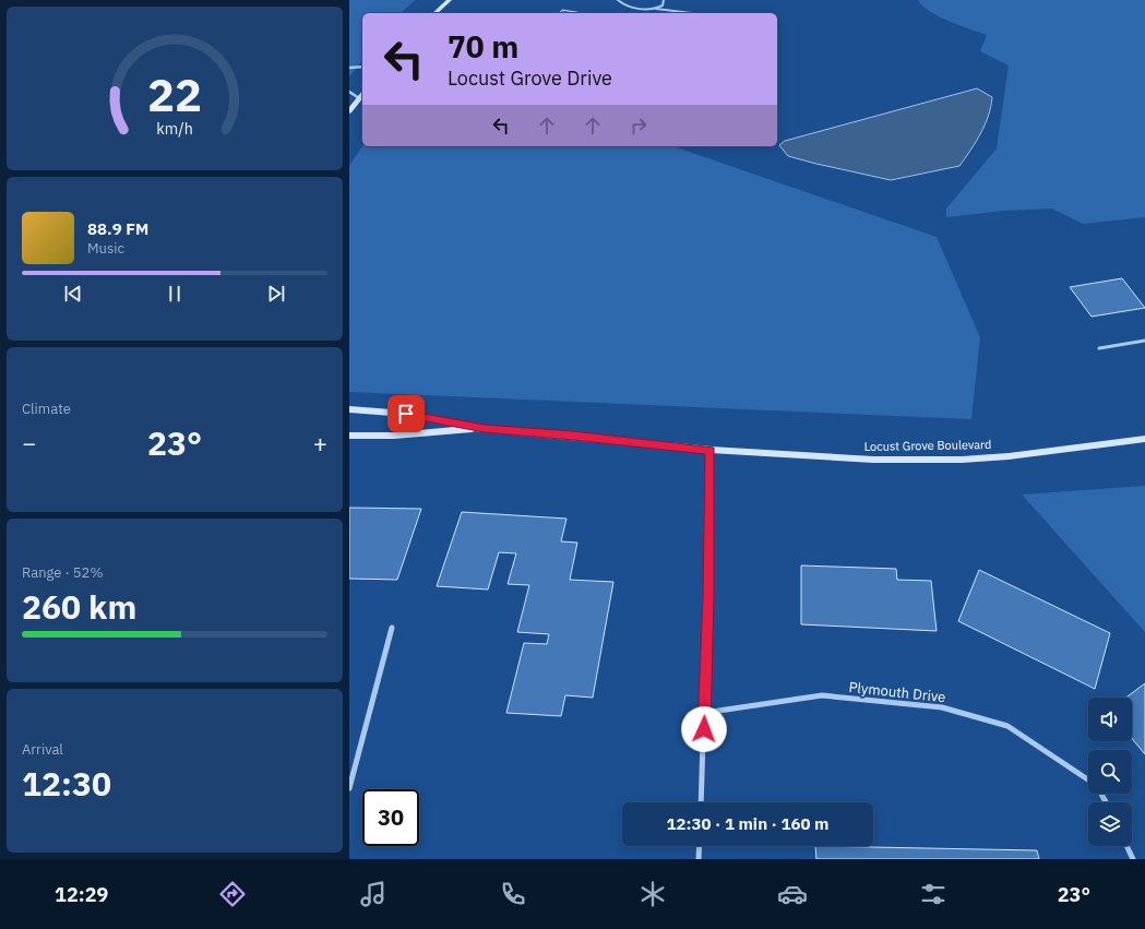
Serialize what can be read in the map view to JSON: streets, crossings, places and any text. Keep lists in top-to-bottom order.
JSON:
{
  "streets": {
    "street": ["Locust Grove Boulevard", "Plymouth Drive"]
  },
  "page": {
    "turn": ["70 m", "Locust Grove Drive"],
    "song": ["88.9 FM", "Music"],
    "tile": [
      "Climate",
      ["Range · 52%", "260 km"],
      ["Arrival", "12:30"]
    ],
    "heat": ["−", "23°", "+"],
    "limit": "30",
    "trip": "12:30 · 1 min · 160 m",
    "tabs": ["12:29", "23°"],
    "gauge": ["22", "km/h"]
  }
}
